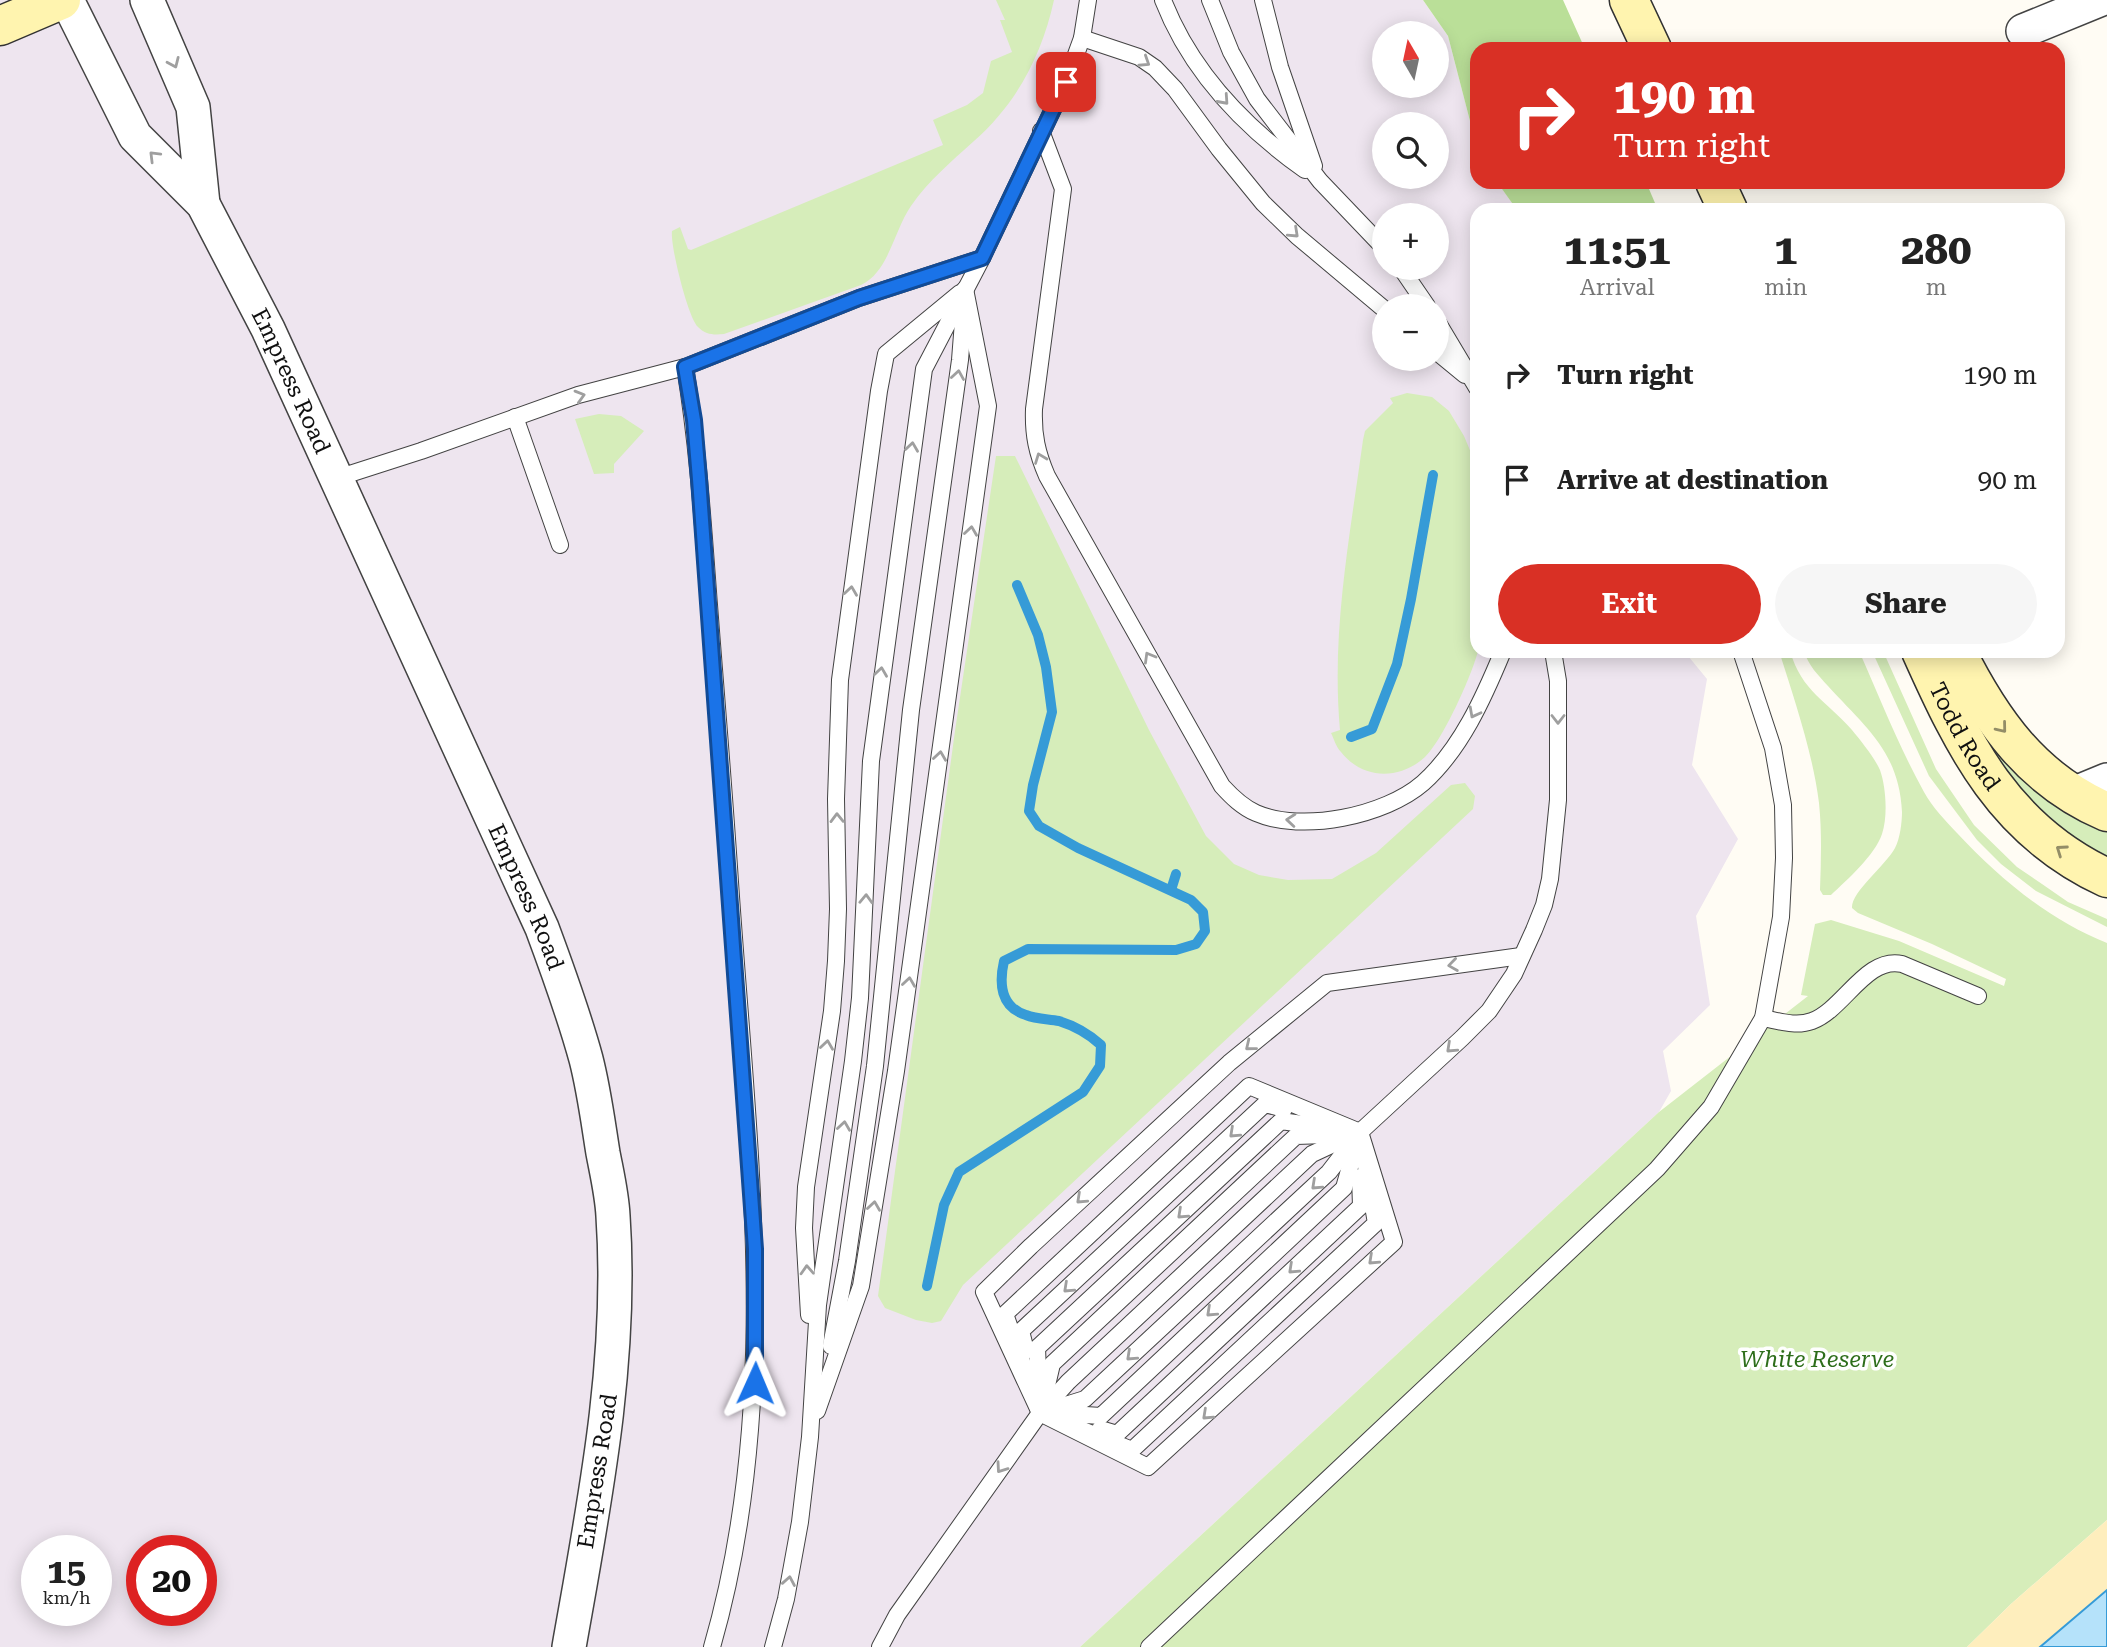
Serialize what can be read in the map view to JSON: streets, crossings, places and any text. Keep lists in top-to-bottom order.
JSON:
{
  "streets": {
    "street": ["Empress Road", "Todd Road"]
  },
  "parks": ["White Reserve"],
  "north": "top",
  "page": {
    "map_buttons": ["+", "−"],
    "turn": ["190 m", "Turn right"],
    "eta": [
      "11:51",
      "Arrival",
      "1",
      "min",
      "280",
      "m"
    ],
    "list": [
      {
        "name": "Turn right",
        "value": "190 m"
      },
      {
        "name": "Arrive at destination",
        "value": "90 m"
      }
    ],
    "buttons": ["Exit", "Share"],
    "speed": "15 km/h",
    "limit": "20"
  }
}
